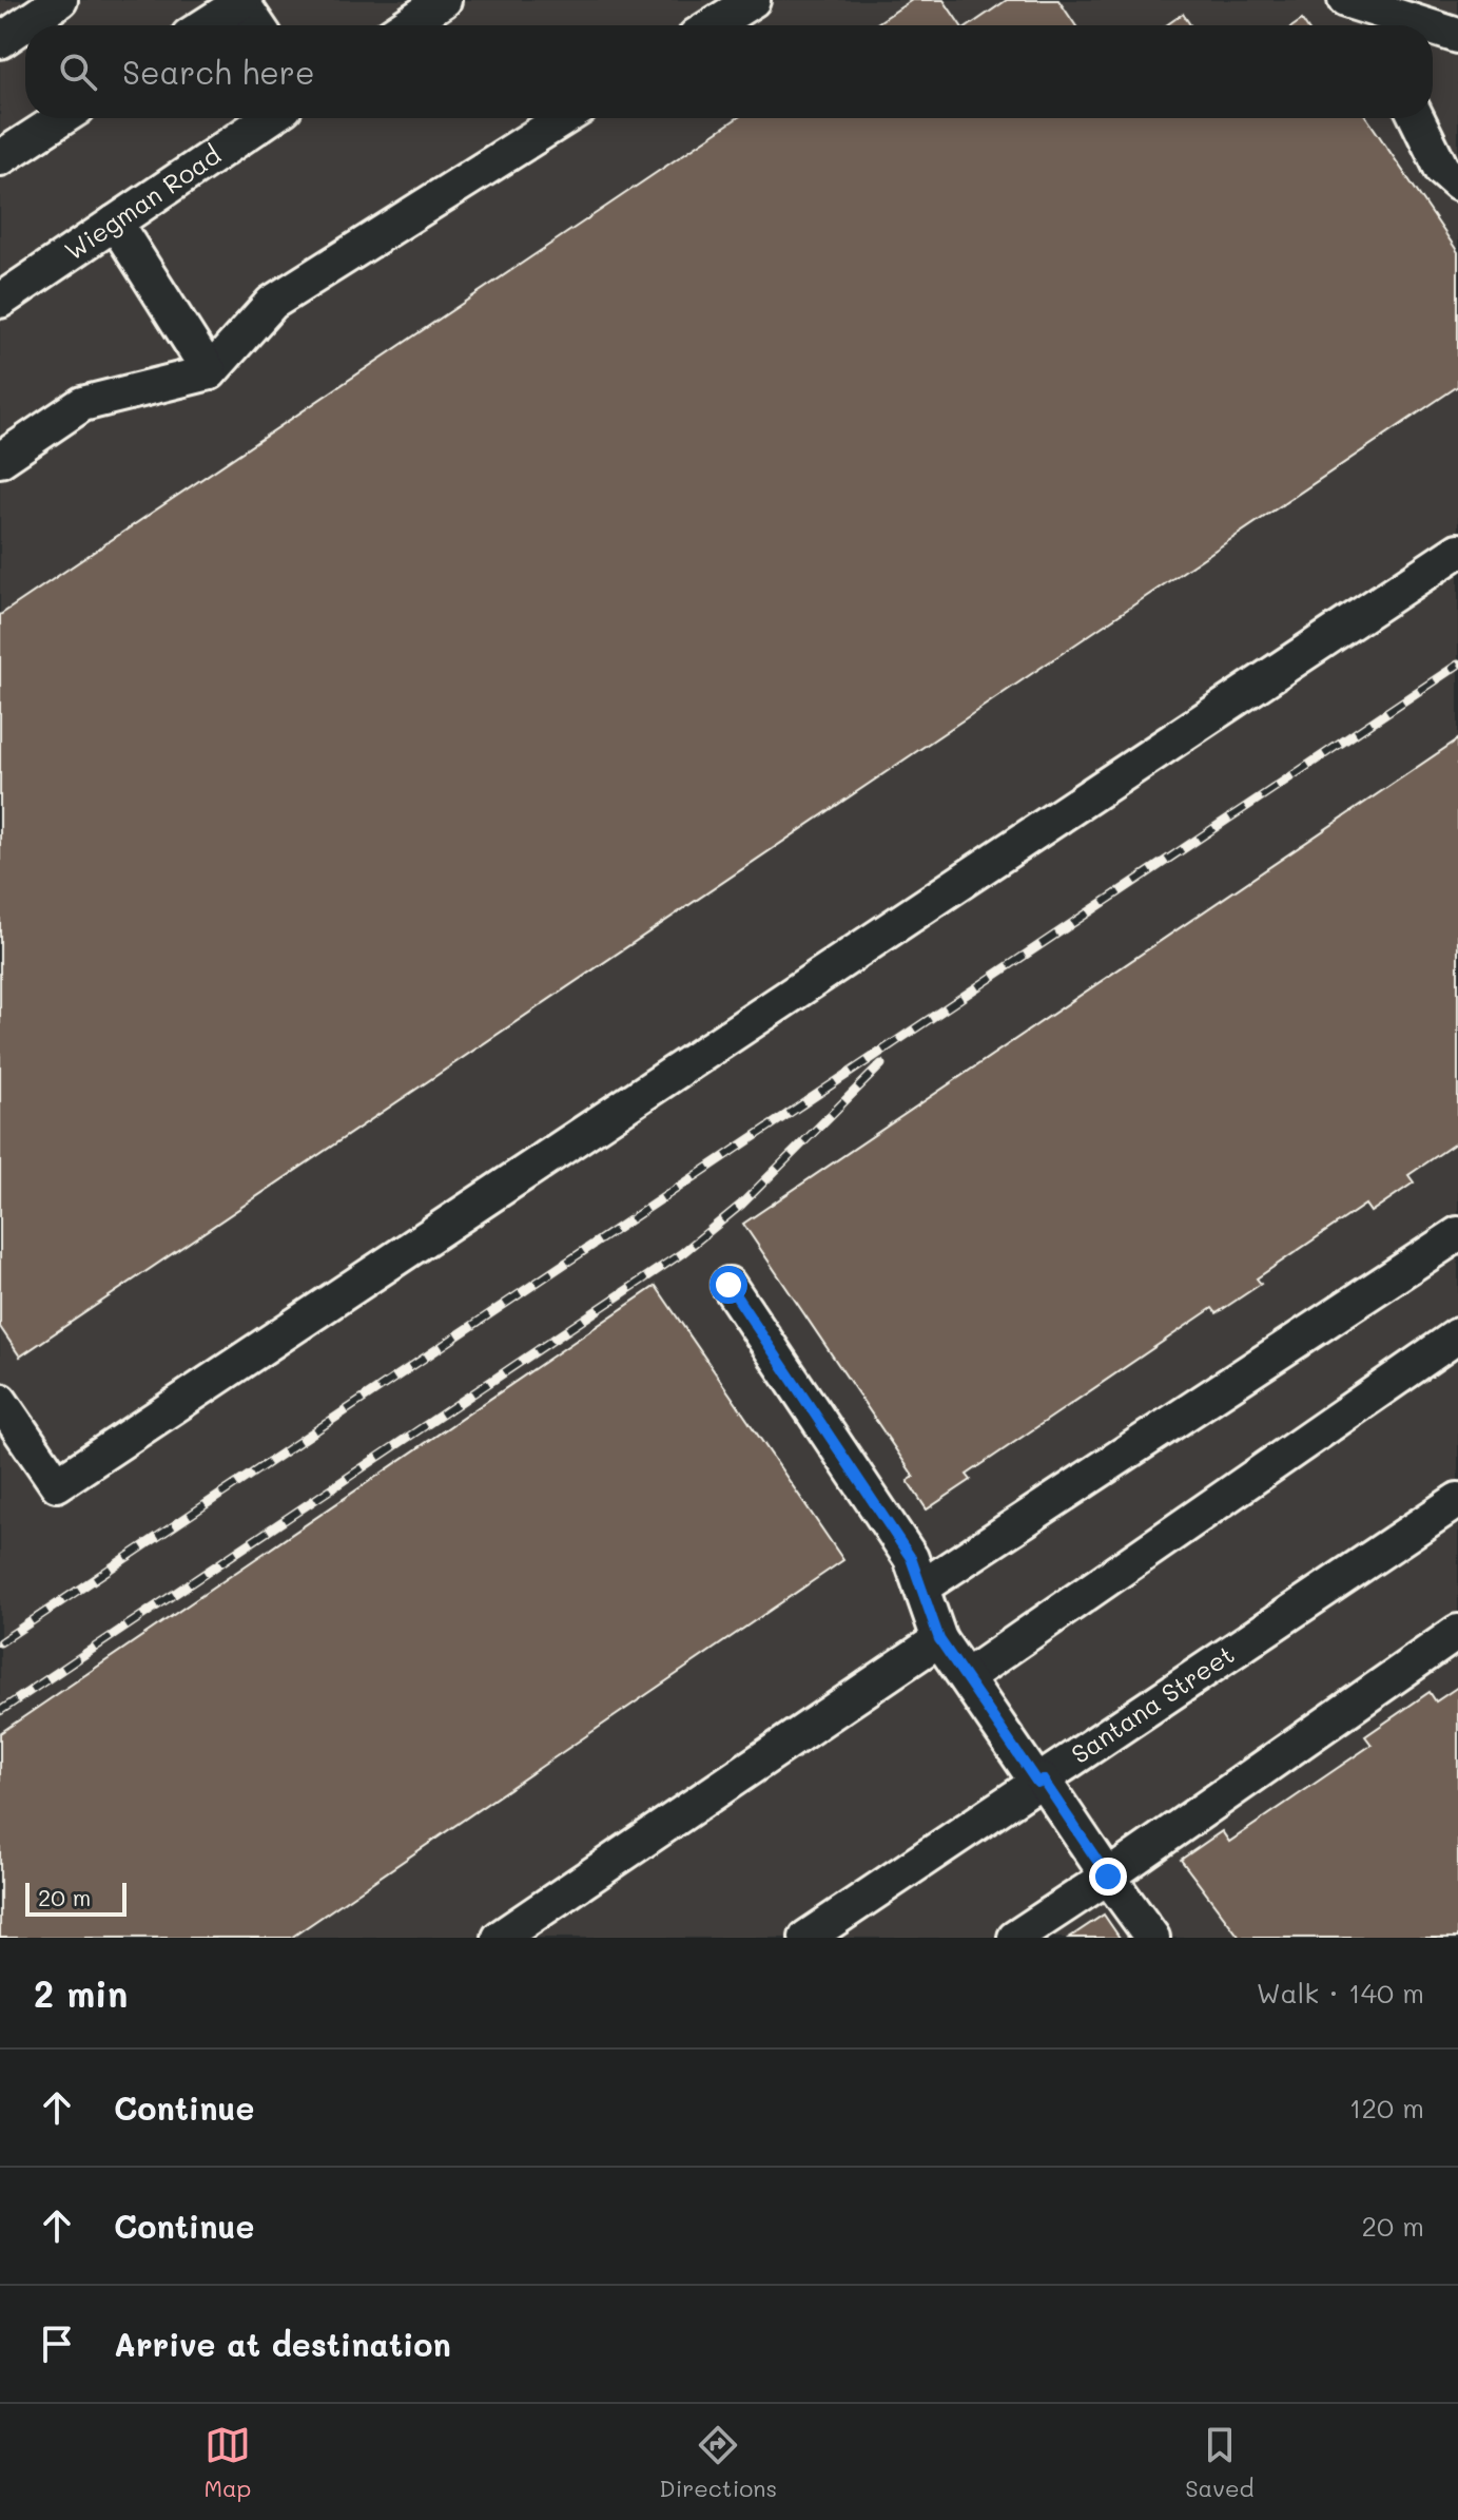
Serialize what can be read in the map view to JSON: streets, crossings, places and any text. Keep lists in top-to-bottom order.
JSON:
{
  "streets": {
    "street": ["Wiegman Road", "Santana Street"]
  },
  "scale_bar": "20 m",
  "page": {
    "search": "Search here",
    "scale": "20 m",
    "heading": ["2 min", "Walk · 140 m"],
    "list": [
      ["Continue", "120 m"],
      ["Continue", "20 m"],
      "Arrive at destination"
    ],
    "nav": ["Map", "Directions", "Saved"]
  }
}
